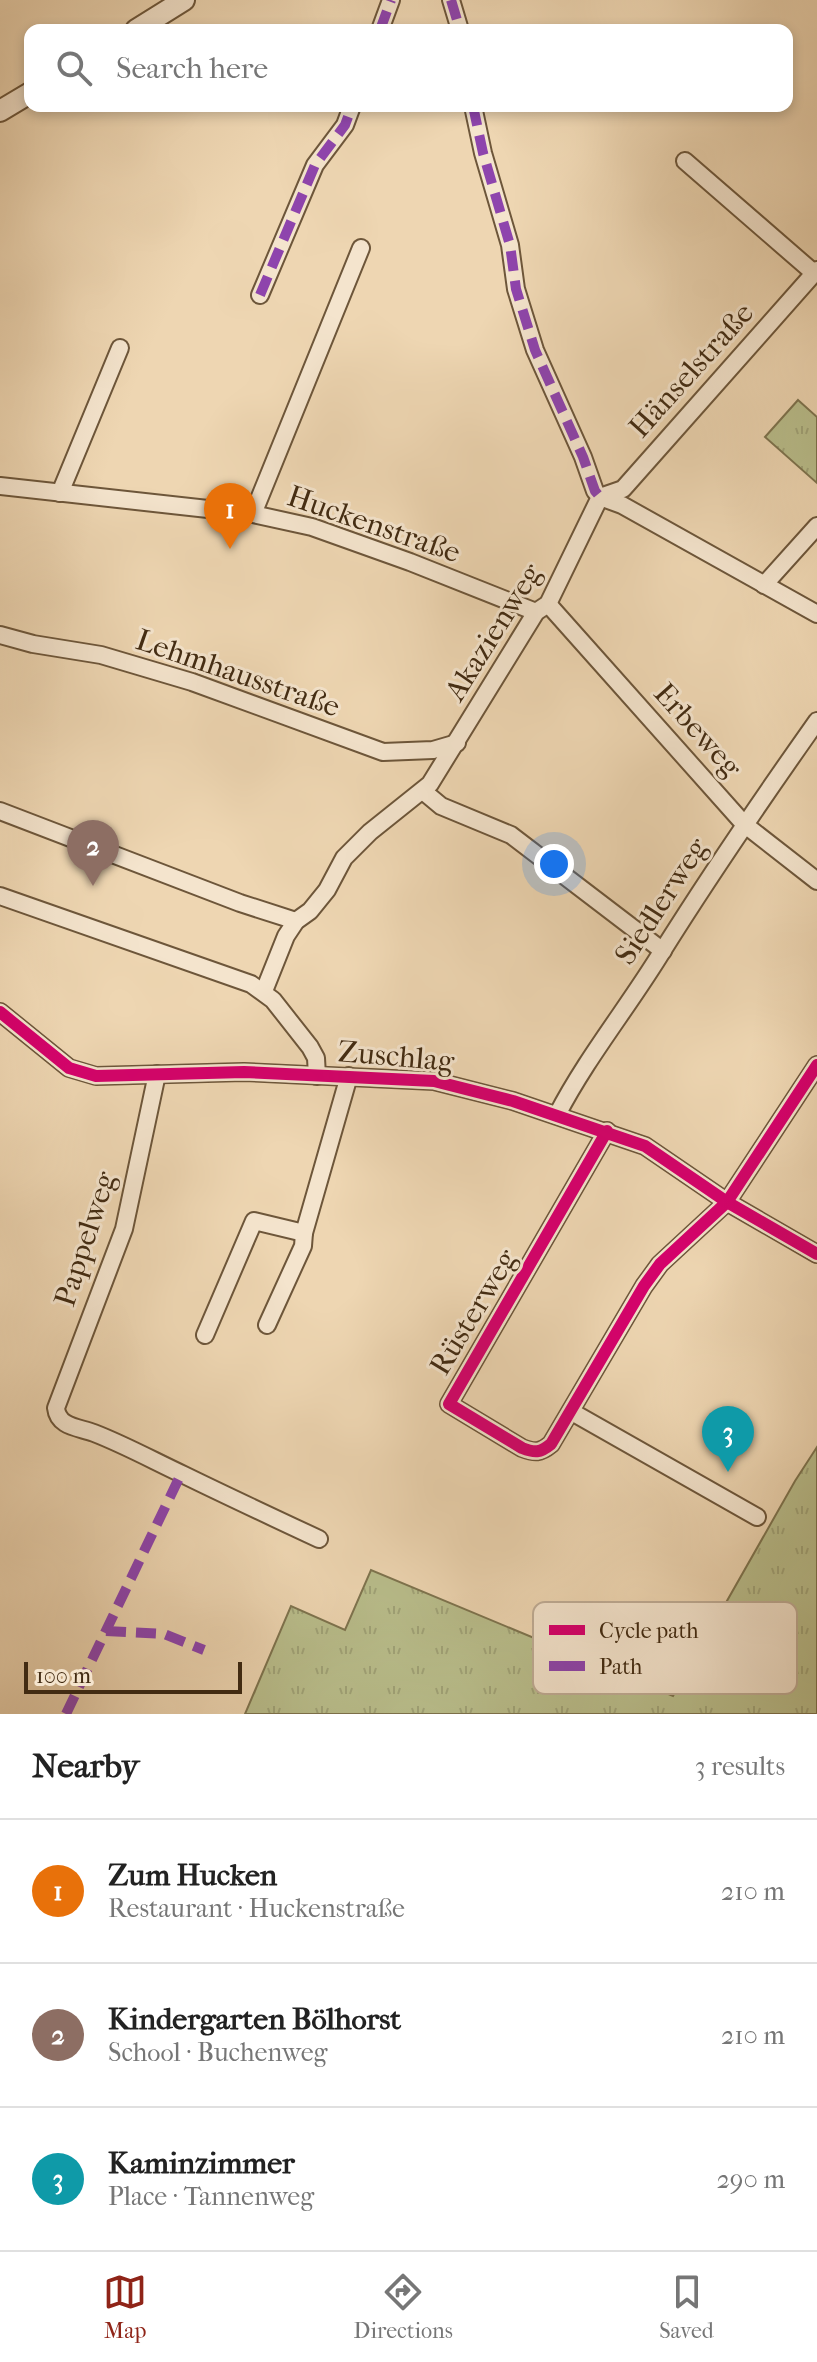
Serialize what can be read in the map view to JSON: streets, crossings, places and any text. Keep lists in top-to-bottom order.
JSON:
{
  "streets": {
    "street": [
      "Hänselstraße",
      "Huckenstraße",
      "Akazienweg",
      "Lehmhausstraße",
      "Erbeweg",
      "Siedlerweg",
      "Zuschlag",
      "Pappelweg",
      "Rüsterweg"
    ]
  },
  "crossings": [
    ["Hänselstraße", "Akazienweg"],
    ["Huckenstraße", "Akazienweg"],
    ["Huckenstraße", "Erbeweg"],
    ["Akazienweg", "Lehmhausstraße"],
    ["Akazienweg", "Erbeweg"],
    ["Erbeweg", "Siedlerweg"],
    ["Siedlerweg", "Zuschlag"],
    ["Zuschlag", "Pappelweg"],
    ["Zuschlag", "Rüsterweg"]
  ],
  "legend": ["Cycle path", "Path"],
  "scale_bar": "100 m",
  "page": {
    "search": "Search here",
    "pins": ["1", "2", "3"],
    "scale": "100 m",
    "heading": ["Nearby", "3 results"],
    "list": [
      {
        "mark": "1",
        "name": "Zum Hucken",
        "note": "Restaurant · Huckenstraße",
        "value": "210 m"
      },
      {
        "mark": "2",
        "name": "Kindergarten Bölhorst",
        "note": "School · Buchenweg",
        "value": "210 m"
      },
      {
        "mark": "3",
        "name": "Kaminzimmer",
        "note": "Place · Tannenweg",
        "value": "290 m"
      }
    ],
    "nav": ["Map", "Directions", "Saved"]
  }
}
